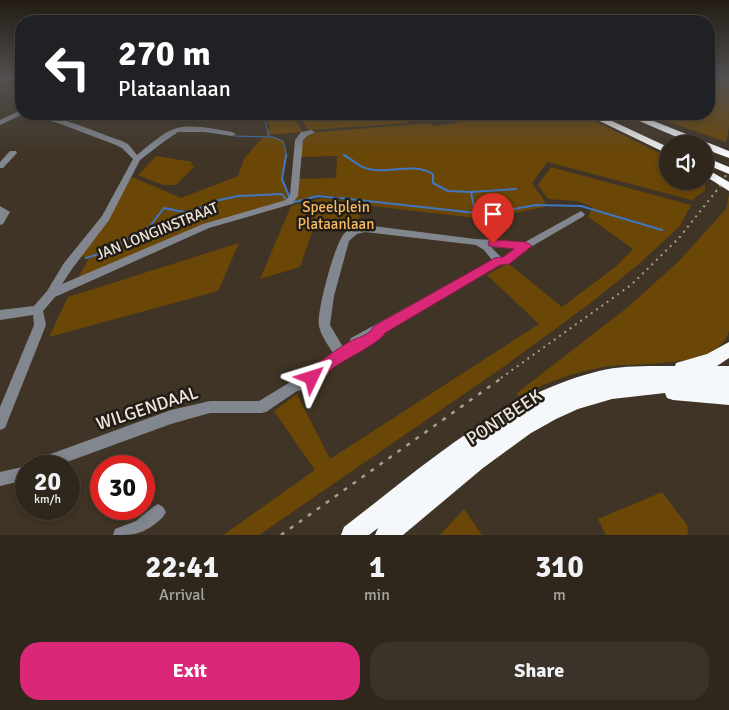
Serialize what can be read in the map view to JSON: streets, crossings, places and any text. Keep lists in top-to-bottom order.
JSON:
{
  "streets": {
    "highway": ["PONTBEEK"],
    "street": ["JAN LONGINSTRAAT", "WILGENDAAL"]
  },
  "parks": ["Speelplein Plataanlaan"],
  "page": {
    "turn": ["270 m", "Plataanlaan"],
    "speed": "20 km/h",
    "limit": "30",
    "eta": [
      "22:41",
      "Arrival",
      "1",
      "min",
      "310",
      "m"
    ],
    "buttons": ["Exit", "Share"]
  }
}
